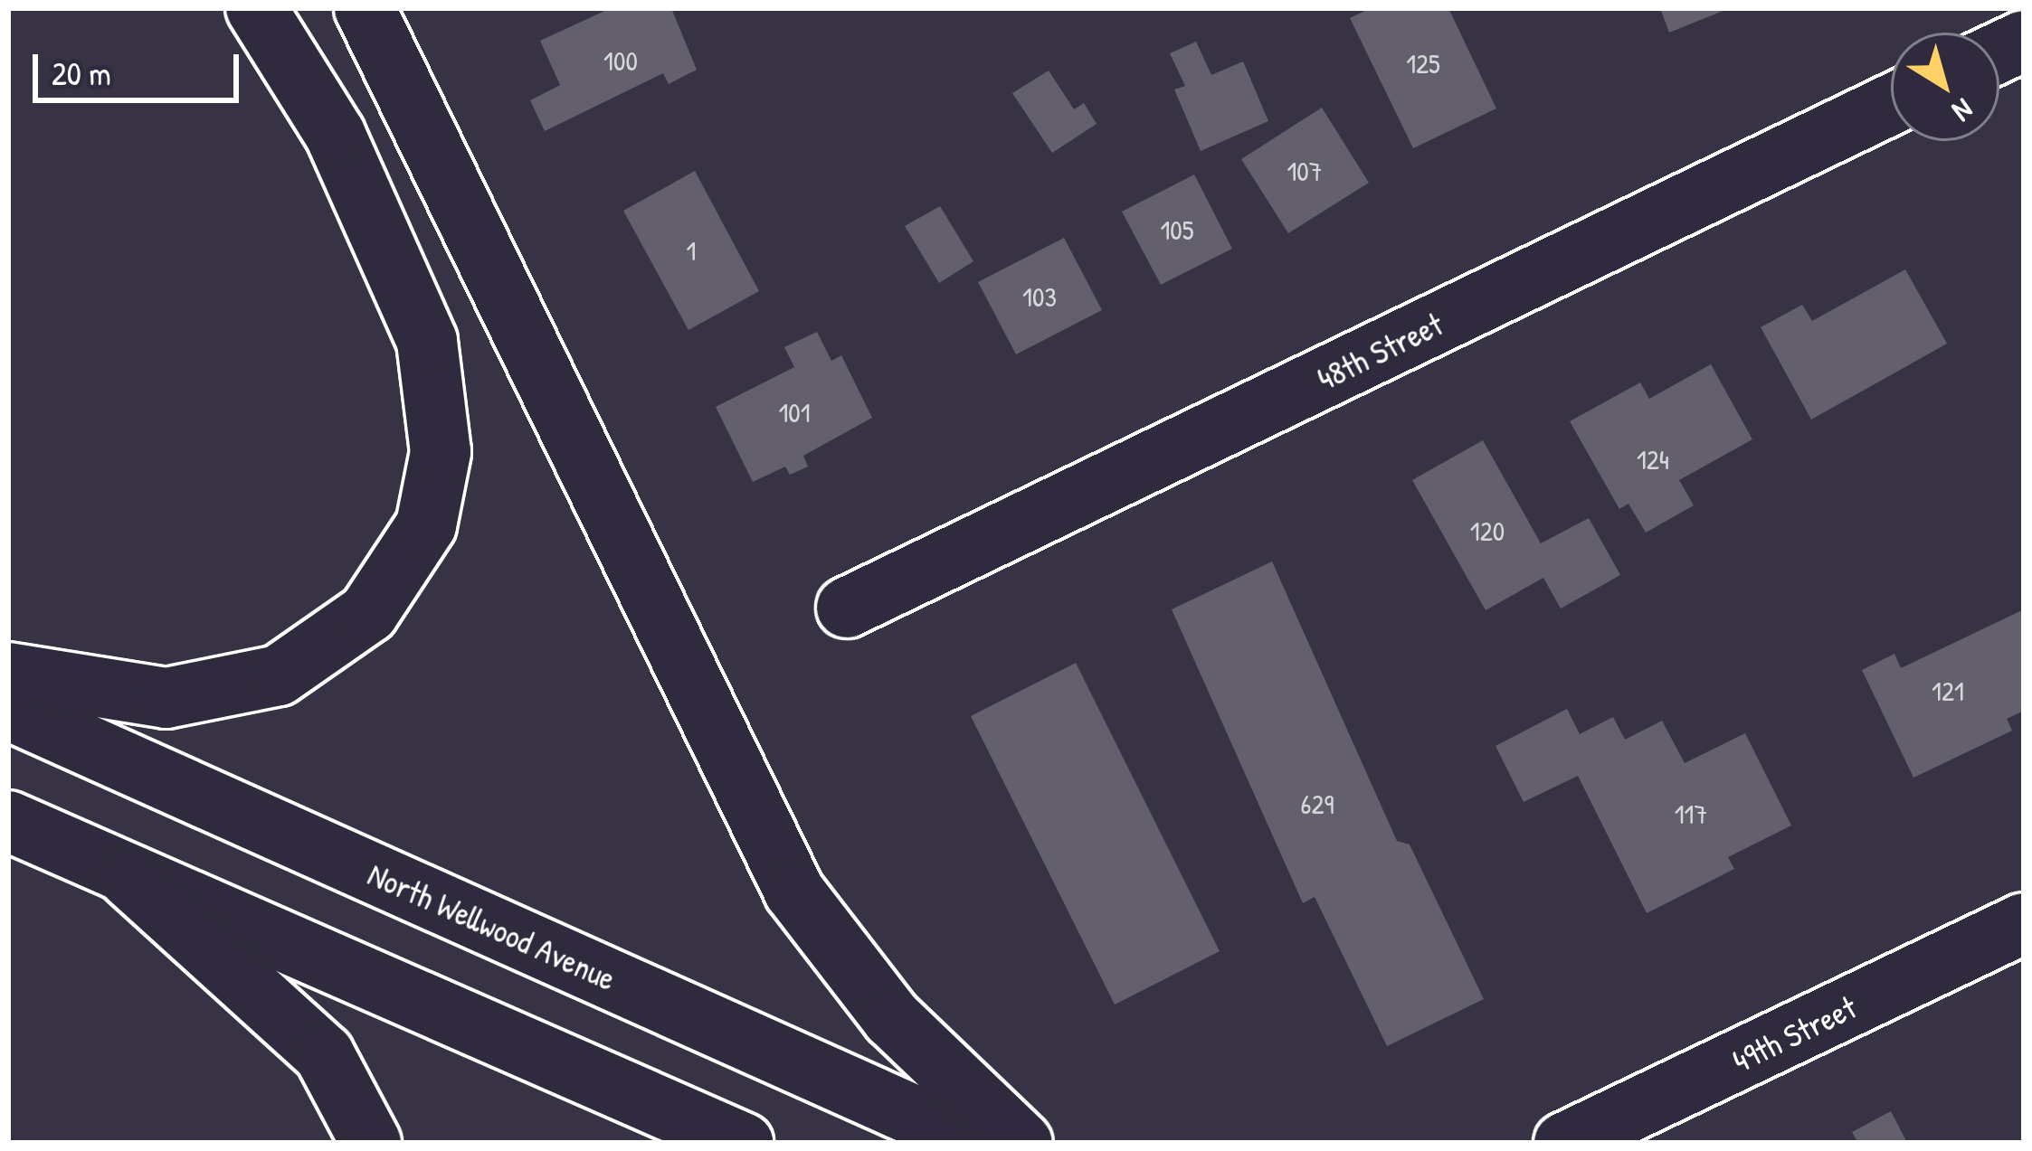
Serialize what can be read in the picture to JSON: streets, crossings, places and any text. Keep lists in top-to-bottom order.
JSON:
{
  "streets": {
    "main road": ["48th Street", "North Wellwood Avenue", "49th Street"]
  },
  "house_numbers": [
    "100",
    "125",
    "107",
    "105",
    "1",
    "103",
    "101",
    "124",
    "120",
    "121",
    "629",
    "117"
  ],
  "scale_bar": "20 m",
  "north": "bottom right"
}
